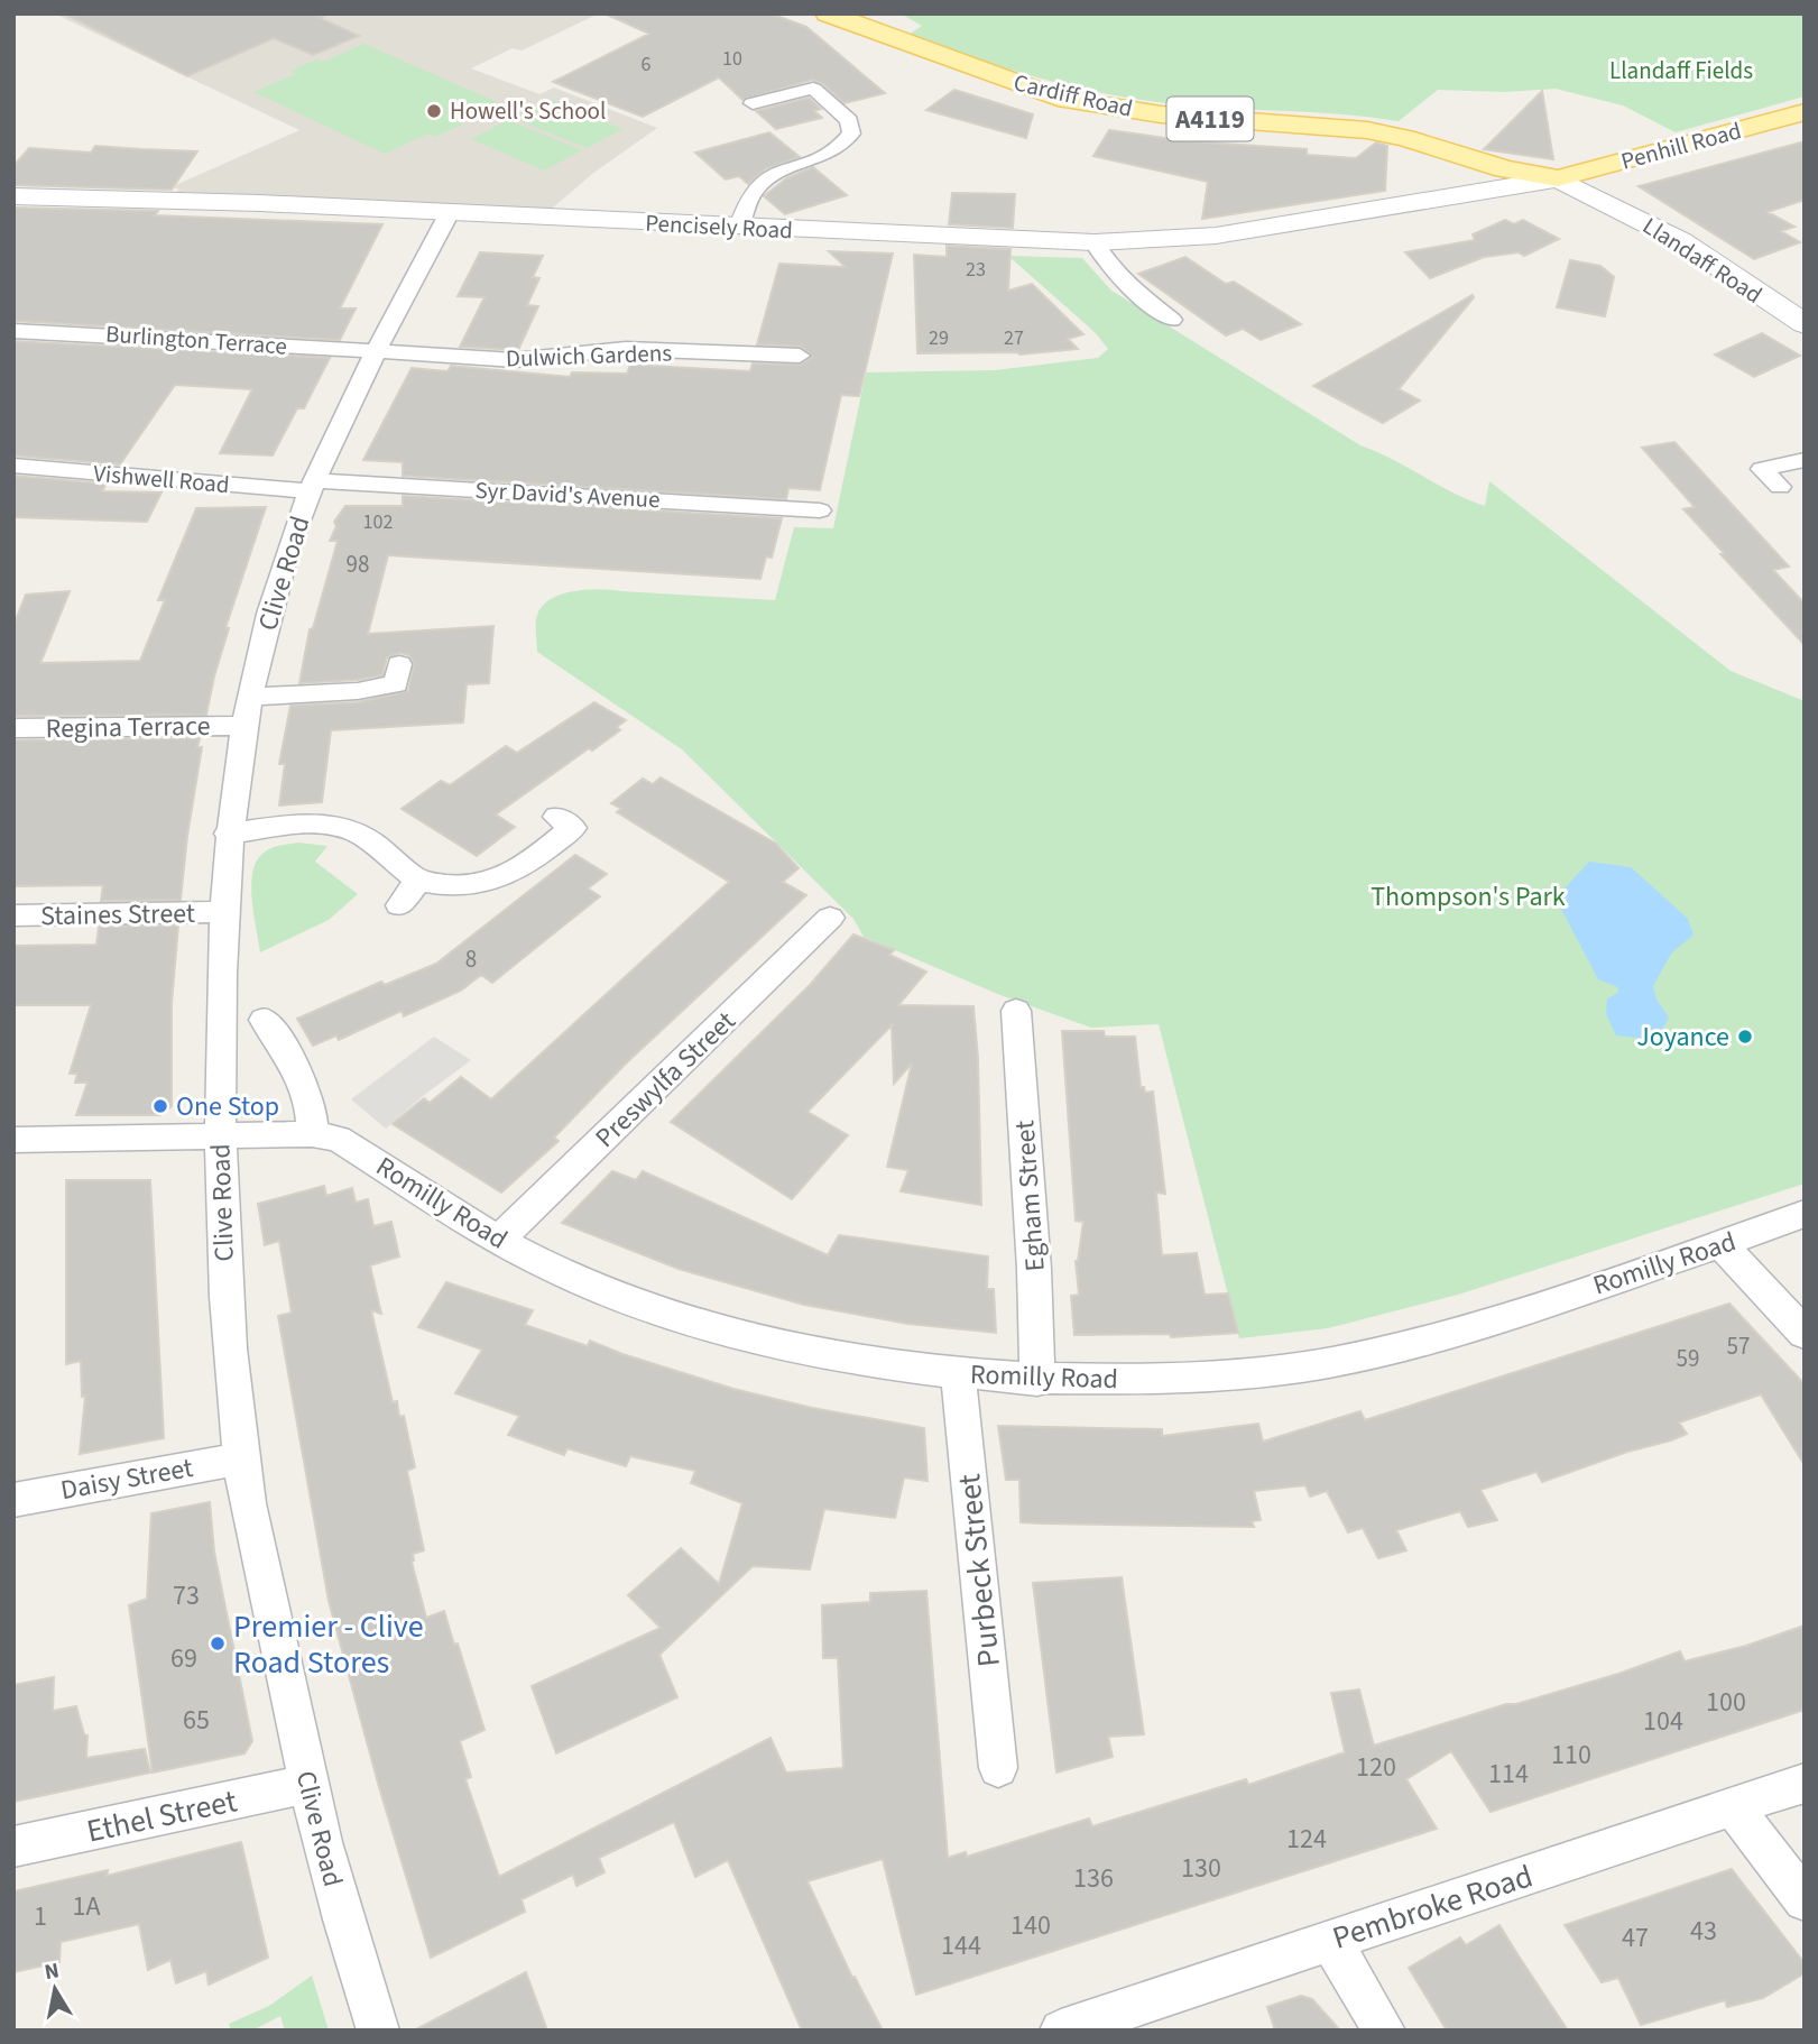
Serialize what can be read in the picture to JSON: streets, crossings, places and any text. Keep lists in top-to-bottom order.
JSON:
{
  "streets": {
    "main road": [
      "Cardiff Road",
      "A4119",
      "Penhill Road",
      "Pencisely Road",
      "Llandaff Road"
    ],
    "street": [
      "Burlington Terrace",
      "Dulwich Gardens",
      "Vishwell Road",
      "Syr David's Avenue",
      "Clive Road",
      "Regina Terrace",
      "Staines Street",
      "Preswylfa Street",
      "Egham Street",
      "Romilly Road",
      "Daisy Street",
      "Purbeck Street",
      "Ethel Street",
      "Pembroke Road"
    ]
  },
  "crossings": [
    ["Cardiff Road", "Penhill Road"],
    ["Cardiff Road", "Pencisely Road"],
    ["Cardiff Road", "Llandaff Road"],
    ["Penhill Road", "Pencisely Road"],
    ["Penhill Road", "Llandaff Road"],
    ["Pencisely Road", "Llandaff Road"],
    ["Pencisely Road", "Clive Road"],
    ["Burlington Terrace", "Dulwich Gardens"],
    ["Burlington Terrace", "Clive Road"],
    ["Dulwich Gardens", "Clive Road"],
    ["Vishwell Road", "Syr David's Avenue"],
    ["Vishwell Road", "Clive Road"],
    ["Syr David's Avenue", "Clive Road"],
    ["Clive Road", "Regina Terrace"],
    ["Clive Road", "Staines Street"],
    ["Clive Road", "Romilly Road"],
    ["Clive Road", "Daisy Street"],
    ["Clive Road", "Ethel Street"],
    ["Preswylfa Street", "Romilly Road"],
    ["Egham Street", "Romilly Road"],
    ["Romilly Road", "Purbeck Street"]
  ],
  "parks": ["Llandaff Fields", "Thompson's Park"],
  "places": [
    "Howell's School",
    "Joyance",
    "One Stop",
    "Premier - Clive Road Stores"
  ],
  "house_numbers": [
    "10",
    "6",
    "23",
    "29",
    "27",
    "102",
    "98",
    "8",
    "57",
    "59",
    "73",
    "69",
    "100",
    "65",
    "104",
    "110",
    "120",
    "114",
    "124",
    "130",
    "136",
    "1A",
    "1",
    "140",
    "43",
    "47",
    "144"
  ],
  "north": "top"
}
